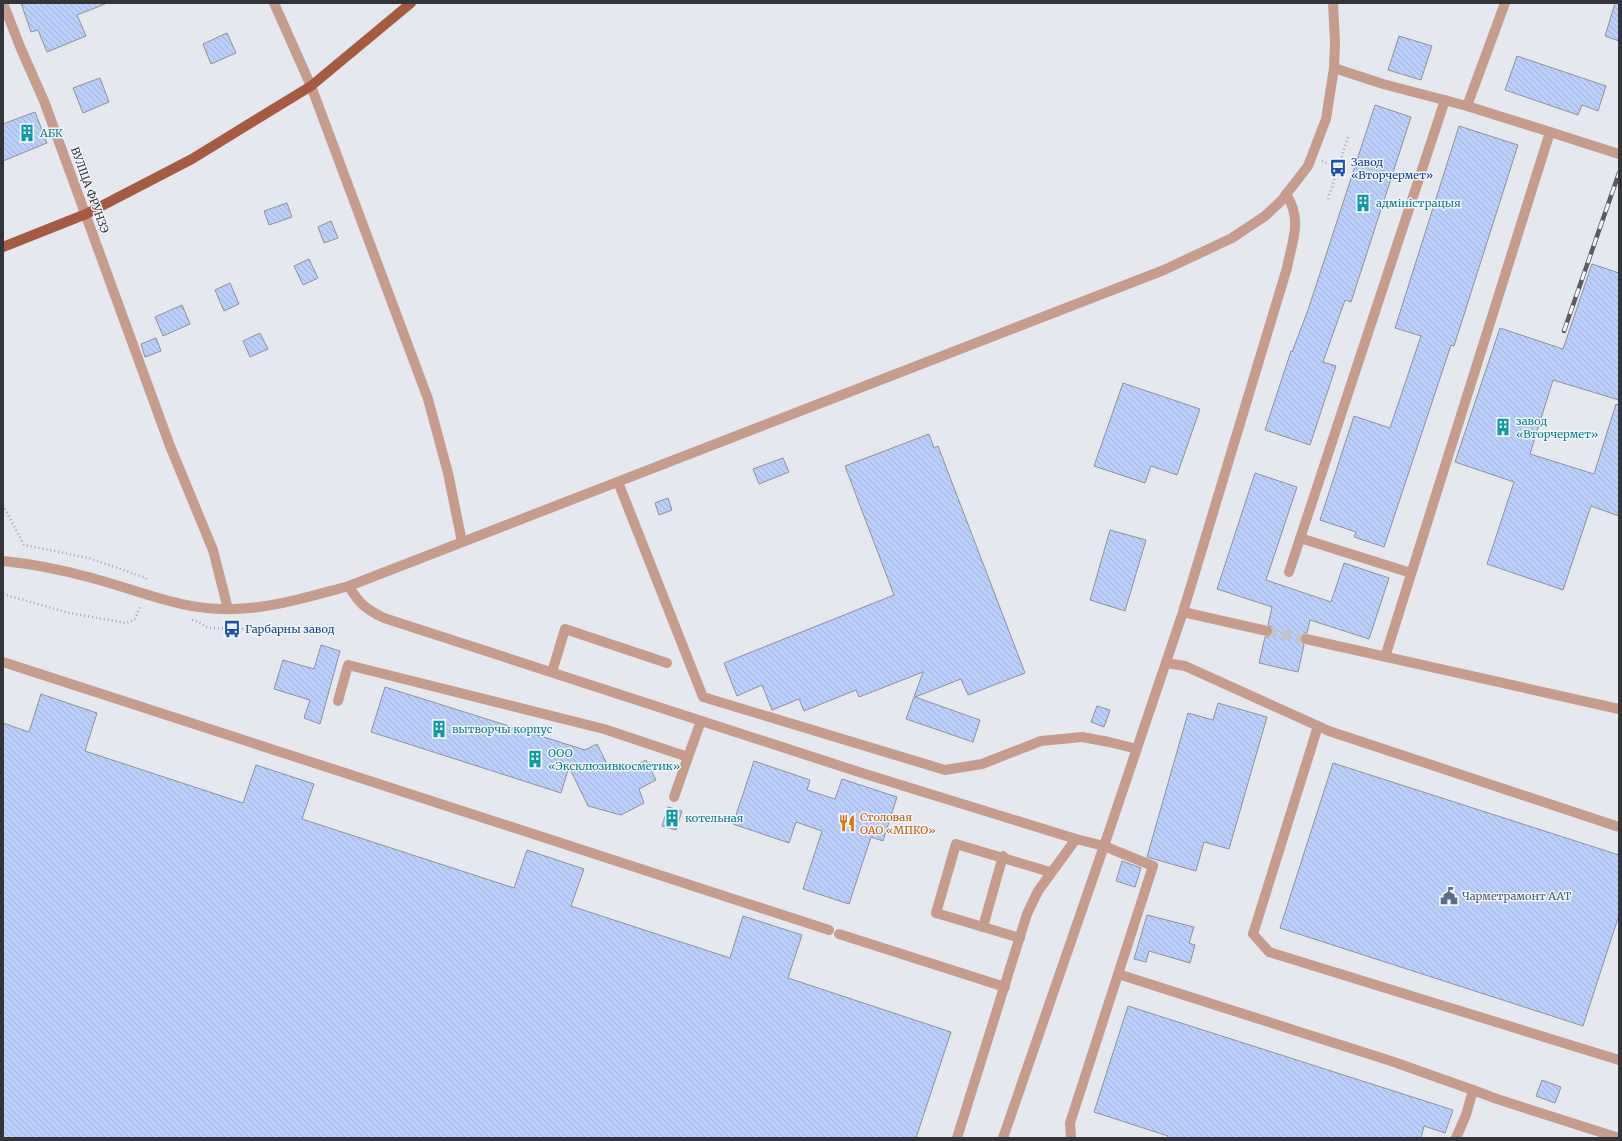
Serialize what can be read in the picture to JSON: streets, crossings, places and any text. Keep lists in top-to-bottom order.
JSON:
{
  "streets": {
    "street": ["ВУЛІЦА ФРУНЗЭ"]
  },
  "places": {
    "building": [
      "АБК",
      "адміністрацыя",
      "завод «Вторчермет»",
      "вытворчы корпус",
      "ООО «Эксклюзивкосметик»",
      "котельная"
    ],
    "bus stop": ["Завод «Вторчермет»", "Гарбарны завод"],
    "restaurant": ["Столовая ОАО «МПКО»"],
    "public building": ["Чарметрамонт ААТ"]
  }
}
